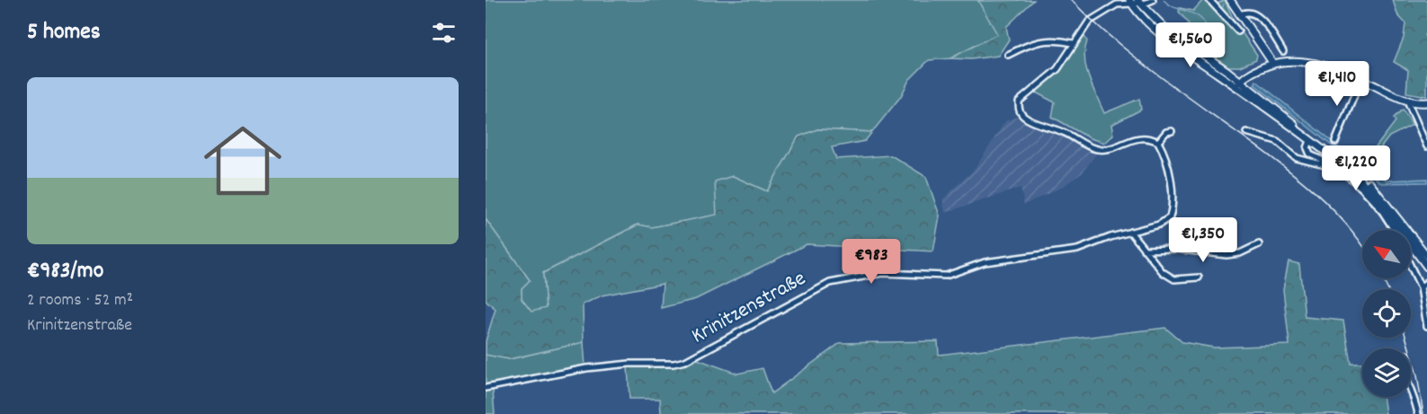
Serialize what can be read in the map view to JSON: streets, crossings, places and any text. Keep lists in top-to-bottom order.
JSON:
{
  "streets": {
    "street": ["Krinitzenstraße"]
  },
  "north": "top left",
  "page": {
    "heading": "5 homes",
    "price": [
      "€1,560",
      "€1,410",
      "€1,220",
      "€1,350",
      "€983"
    ],
    "list": [
      {
        "name": "€983/mo",
        "note": "2 rooms · 52 m² · Krinitzenstraße"
      }
    ]
  }
}
